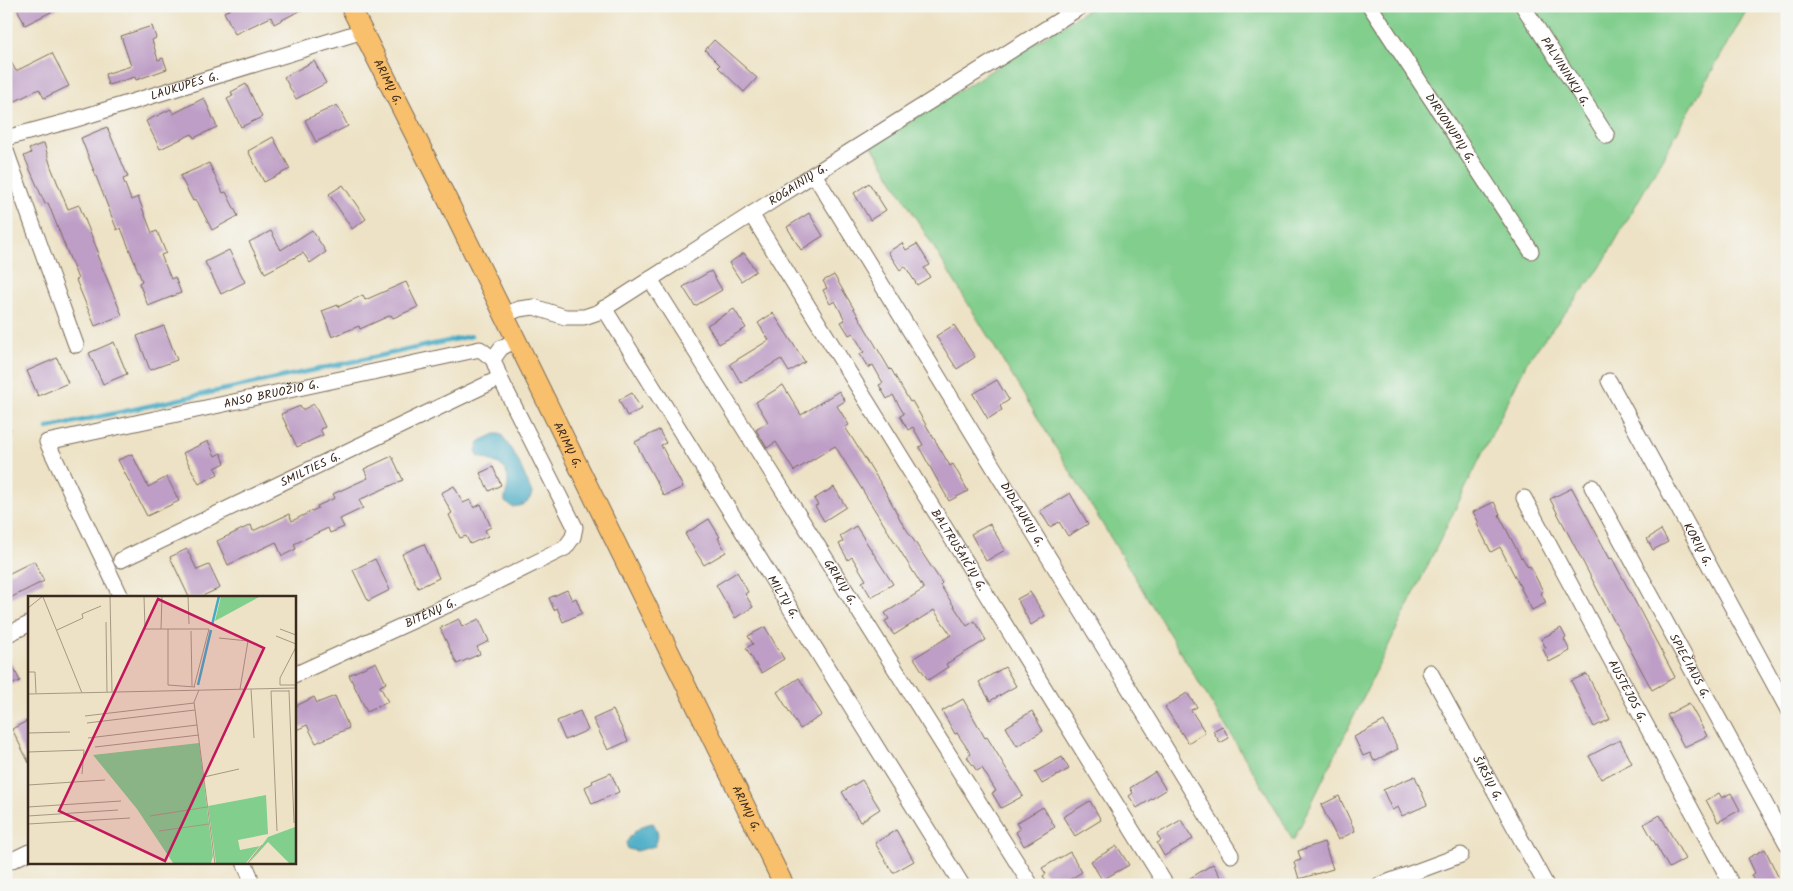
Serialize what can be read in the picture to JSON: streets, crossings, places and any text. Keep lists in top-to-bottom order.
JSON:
{
  "streets": {
    "main road": ["ARIMŲ G."],
    "street": [
      "PALVININKŲ G.",
      "LAUKUPĖS G.",
      "DIRVONUPIŲ G.",
      "ROGAINIŲ G.",
      "ANSO BRUOŽIO G.",
      "SMILTIES G.",
      "DIDLAUKIŲ G.",
      "KORIŲ G.",
      "BALTRUŠAIČIŲ G.",
      "GRIKIŲ G.",
      "MILTŲ G.",
      "BITĖNŲ G.",
      "SPIEČIAUS G.",
      "AUSTĖJOS G.",
      "ŠIRŠIŲ G."
    ]
  },
  "crossings": [
    ["ARIMŲ G.", "LAUKUPĖS G."],
    ["ARIMŲ G.", "ROGAINIŲ G."],
    ["ROGAINIŲ G.", "DIDLAUKIŲ G."],
    ["ROGAINIŲ G.", "BALTRUŠAIČIŲ G."],
    ["ROGAINIŲ G.", "GRIKIŲ G."],
    ["ROGAINIŲ G.", "MILTŲ G."],
    ["SMILTIES G.", "BITĖNŲ G."]
  ]
}
